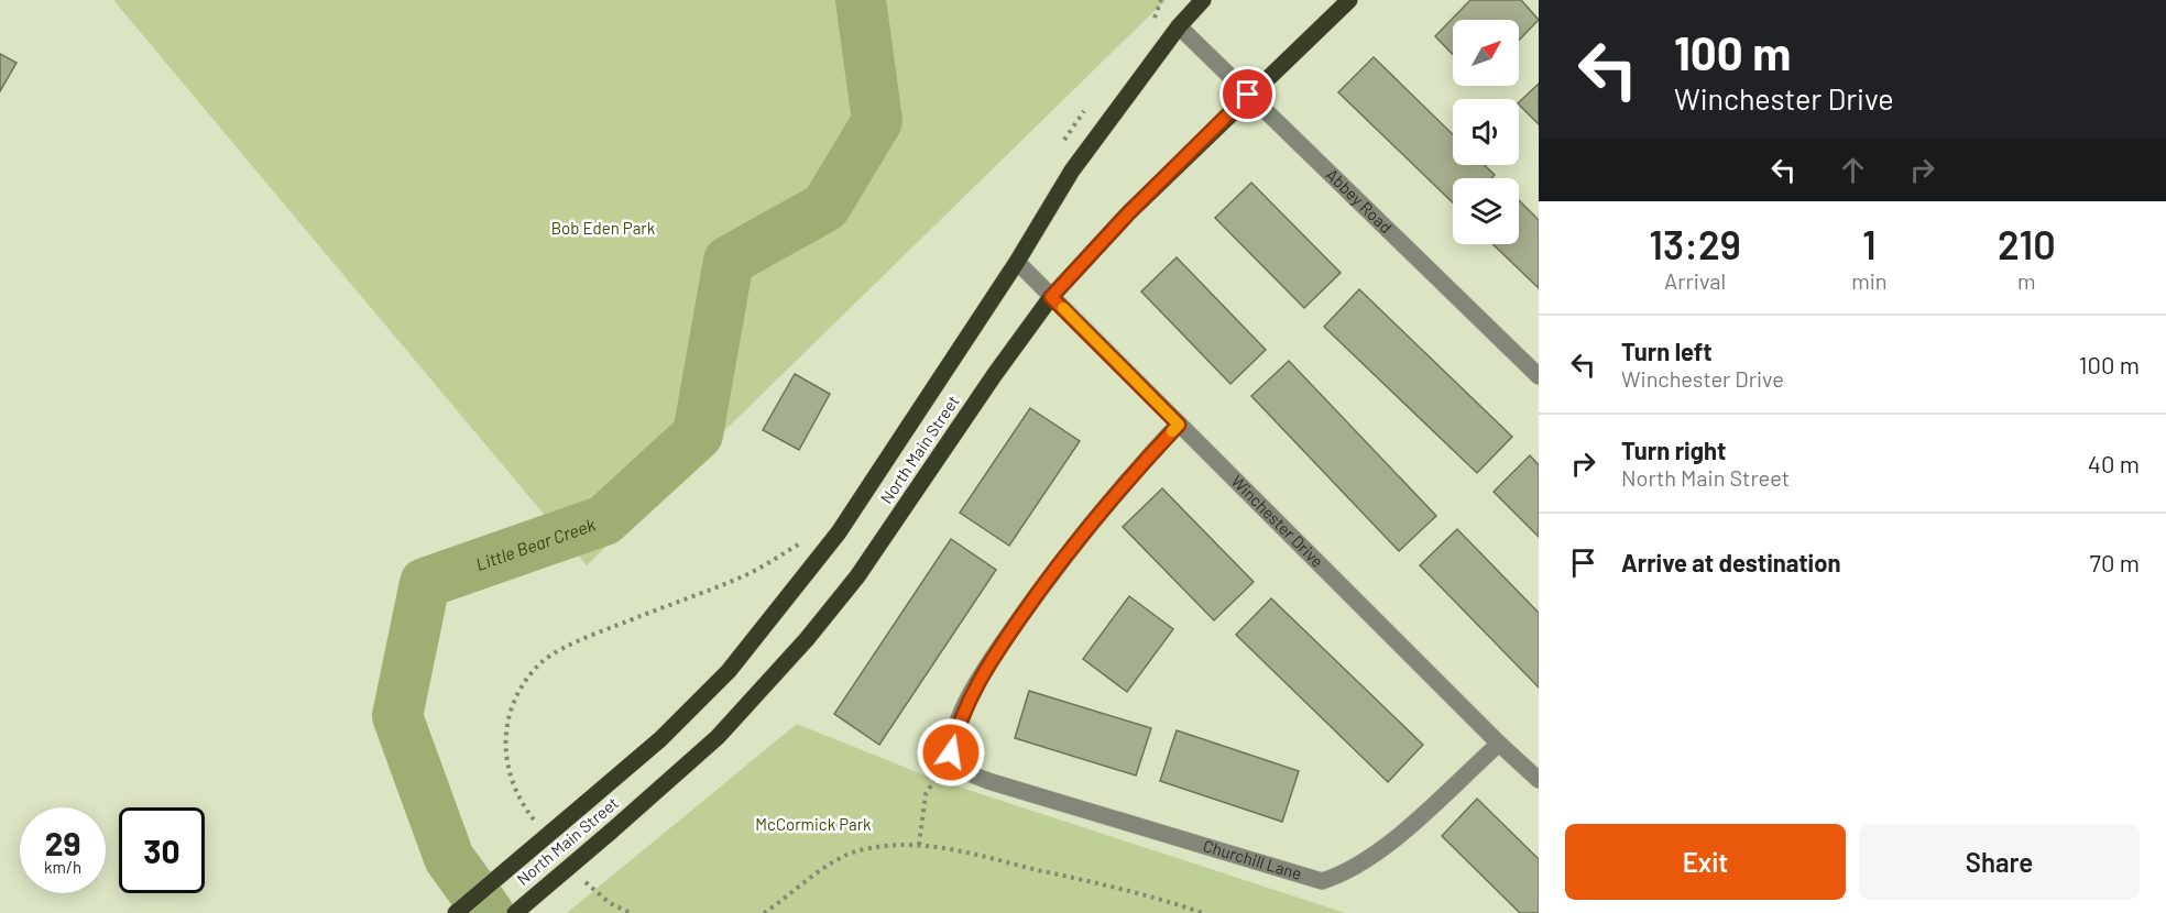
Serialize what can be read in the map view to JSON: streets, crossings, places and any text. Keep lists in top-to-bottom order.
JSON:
{
  "streets": {
    "main road": ["North Main Street"],
    "street": ["Abbey Road", "Winchester Drive", "Churchill Lane"]
  },
  "crossings": [
    ["Abbey Road", "North Main Street"],
    ["North Main Street", "Winchester Drive"],
    ["Winchester Drive", "Churchill Lane"]
  ],
  "water": ["Little Bear Creek"],
  "parks": ["Bob Eden Park", "McCormick Park"],
  "north": "top right",
  "page": {
    "turn": ["100 m", "Winchester Drive"],
    "eta": [
      "13:29",
      "Arrival",
      "1",
      "min",
      "210",
      "m"
    ],
    "list": [
      {
        "name": "Turn left",
        "note": "Winchester Drive",
        "value": "100 m"
      },
      {
        "name": "Turn right",
        "note": "North Main Street",
        "value": "40 m"
      },
      {
        "name": "Arrive at destination",
        "value": "70 m"
      }
    ],
    "speed": "29 km/h",
    "limit": "30",
    "buttons": ["Exit", "Share"]
  }
}
